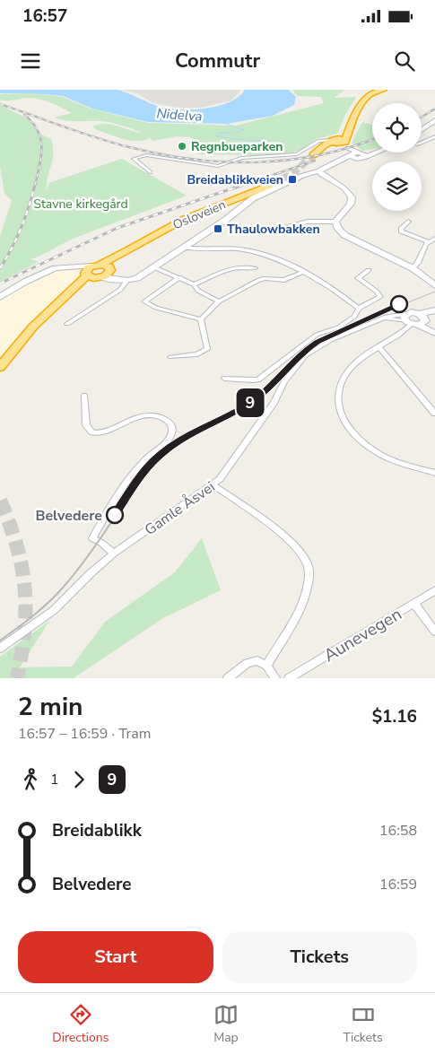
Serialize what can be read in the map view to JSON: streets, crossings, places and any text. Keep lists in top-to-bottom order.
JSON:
{
  "streets": {
    "highway": ["Osloveien"],
    "street": ["Gamle Åsvei", "Aunevegen"]
  },
  "water": ["Nidelva"],
  "parks": ["Stavne kirkegård"],
  "places": {
    "other": ["Regnbueparken", "Belvedere"],
    "transit": ["Breidablikkveien", "Thaulowbakken"]
  },
  "lines": ["tram line 9"],
  "page": {
    "status": "16:57",
    "header": "Commutr",
    "on_map": "9",
    "heading": ["2 min", "16:57 – 16:59 · Tram", "$1.16"],
    "legs": ["1", "9"],
    "list": [
      {
        "name": "Breidablikk",
        "value": "16:58"
      },
      {
        "name": "Belvedere",
        "value": "16:59"
      }
    ],
    "buttons": ["Start", "Tickets"],
    "tabs": ["Directions", "Map", "Tickets"]
  }
}
